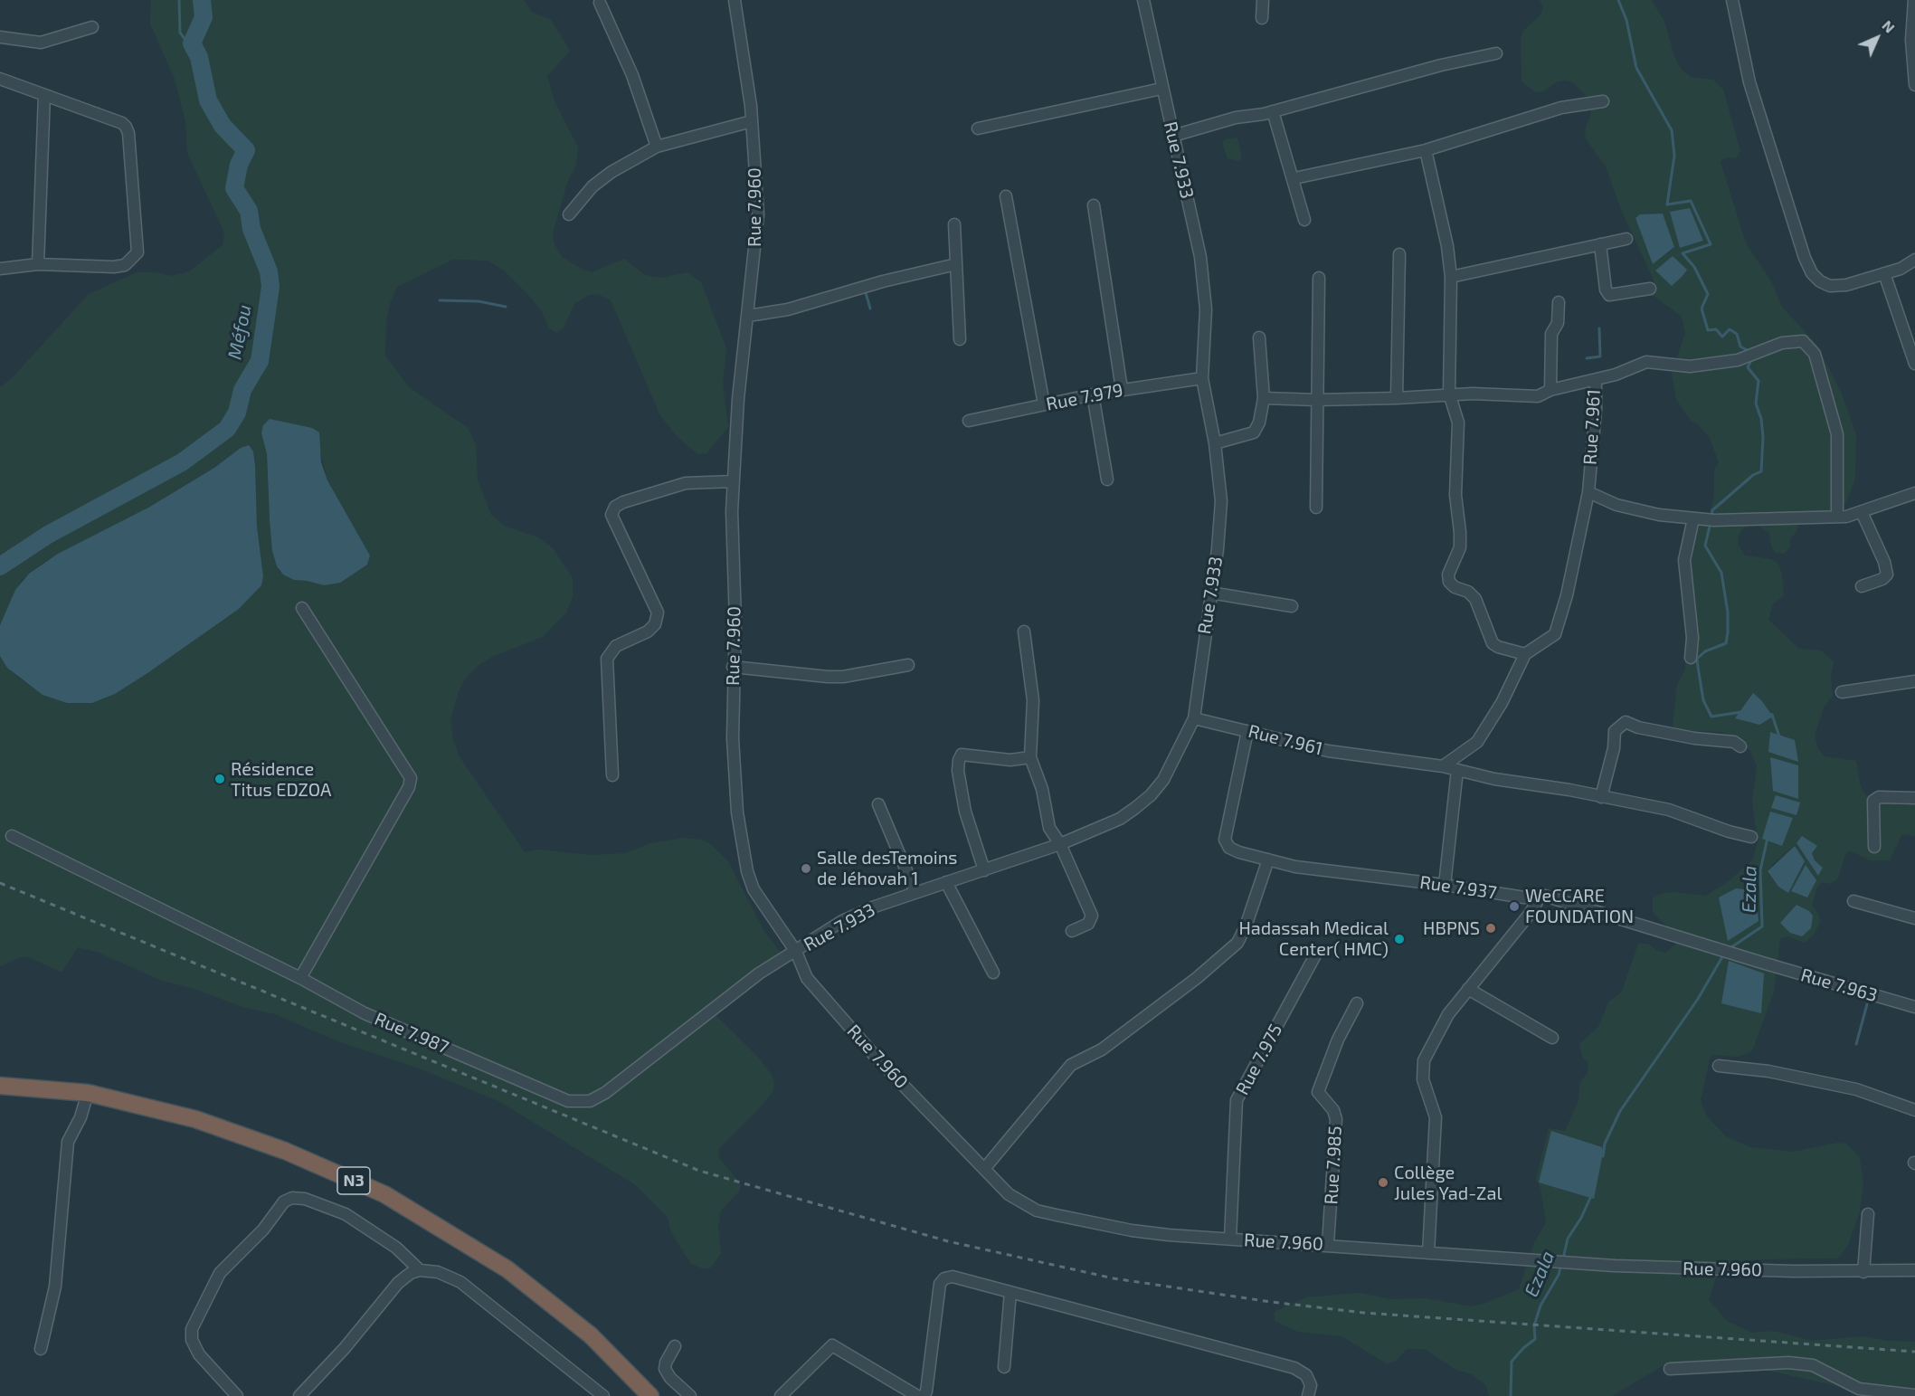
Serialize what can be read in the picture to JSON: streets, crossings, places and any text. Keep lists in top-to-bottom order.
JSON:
{
  "streets": {
    "highway": ["N3"],
    "street": [
      "Rue 7.933",
      "Rue 7.960",
      "Rue 7.979",
      "Rue 7.961",
      "Rue 7.937",
      "Rue 7.963",
      "Rue 7.987",
      "Rue 7.975",
      "Rue 7.985"
    ]
  },
  "crossings": [
    ["Rue 7.933", "Rue 7.960"],
    ["Rue 7.933", "Rue 7.979"],
    ["Rue 7.933", "Rue 7.961"],
    ["Rue 7.933", "Rue 7.987"],
    ["Rue 7.960", "Rue 7.987"],
    ["Rue 7.960", "Rue 7.975"],
    ["Rue 7.960", "Rue 7.985"],
    ["Rue 7.961", "Rue 7.937"],
    ["Rue 7.937", "Rue 7.963"]
  ],
  "water": ["Méfou", "Ezala"],
  "places": [
    "Résidence Titus EDZOA",
    "Salle desTemoins de Jéhovah 1",
    "WeCCARE FOUNDATION",
    "HBPNS",
    "Hadassah Medical Center( HMC)",
    "Collège Jules Yad-Zal"
  ],
  "north": "top right"
}
